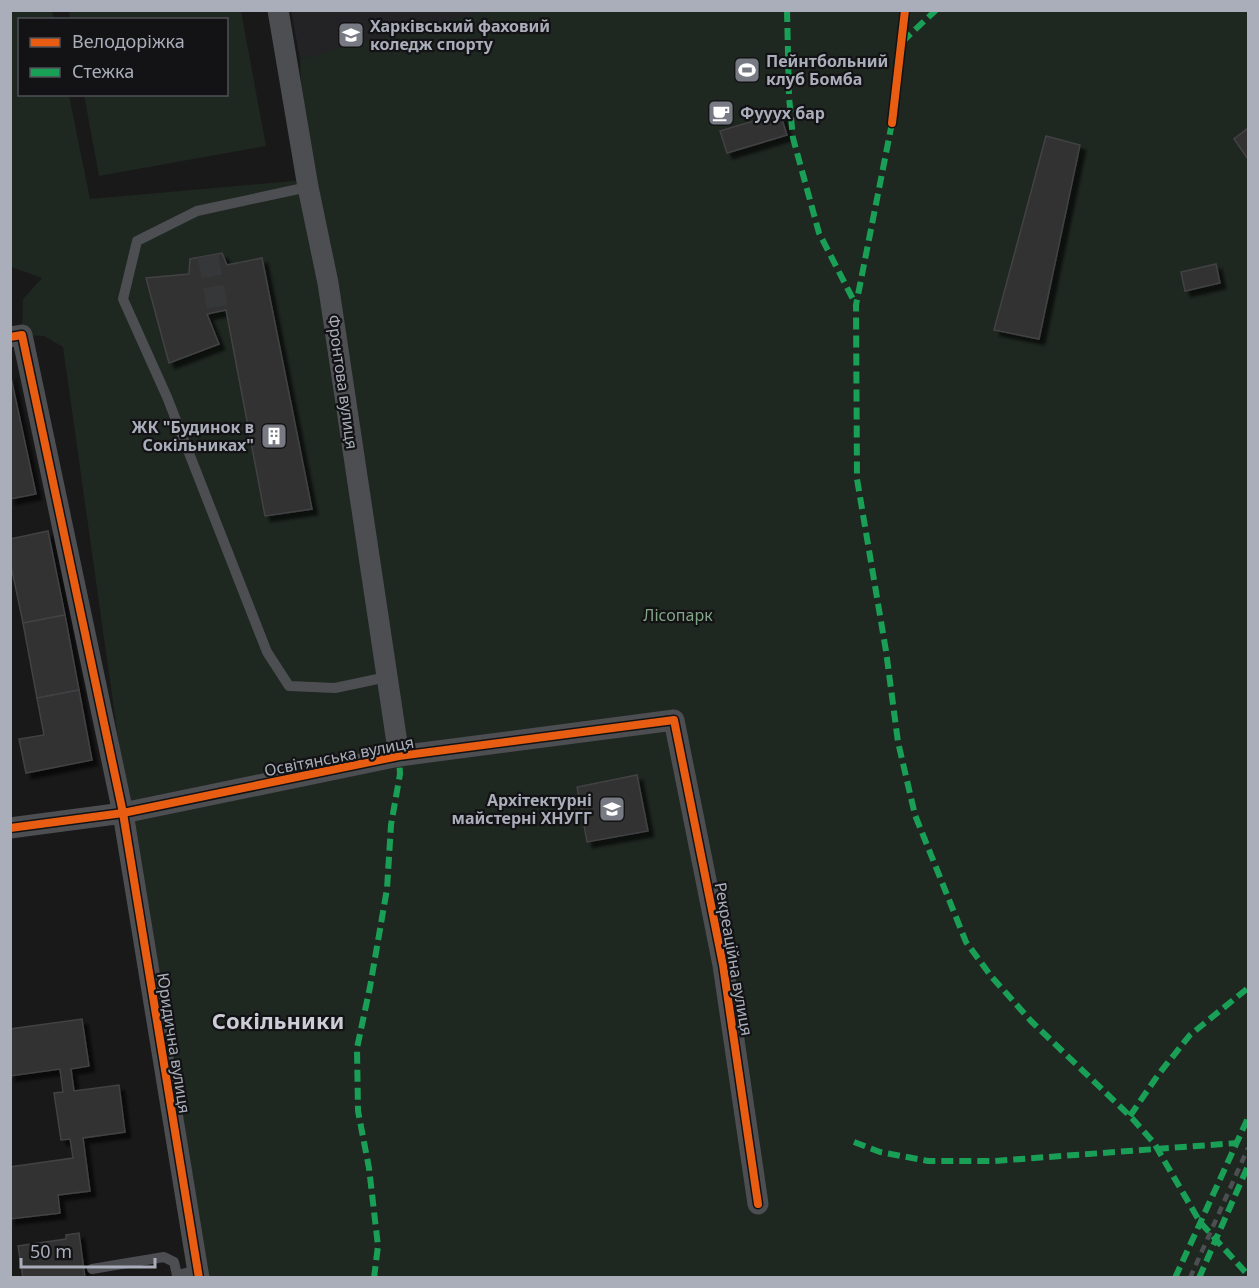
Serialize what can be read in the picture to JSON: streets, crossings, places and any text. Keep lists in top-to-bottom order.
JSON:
{
  "streets": {
    "street": [
      "Фронтова вулиця",
      "Освітянська вулиця",
      "Рекреаційна вулиця",
      "Юридична вулиця"
    ]
  },
  "crossings": [
    ["Фронтова вулиця", "Освітянська вулиця"],
    ["Освітянська вулиця", "Рекреаційна вулиця"],
    ["Освітянська вулиця", "Юридична вулиця"]
  ],
  "districts": ["Сокільники"],
  "parks": ["Лісопарк"],
  "places": {
    "school or university": ["Харківський фаховий коледж спорту", "Архітектурні майстерні ХНУГГ"],
    "sports": ["Пейнтбольний клуб Бомба"],
    "cafe": ["Фууух бар"],
    "building": ["ЖК \"Будинок в Сокільниках\""]
  },
  "legend": ["Велодоріжка", "Стежка"],
  "scale_bar": "50 m"
}
